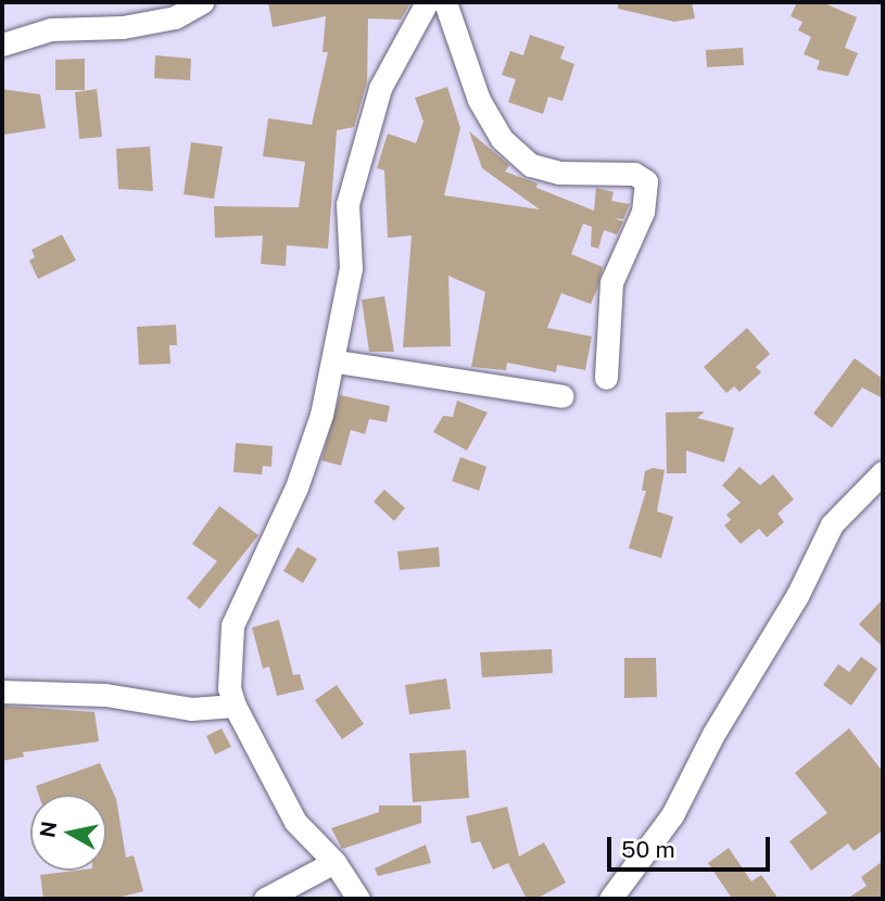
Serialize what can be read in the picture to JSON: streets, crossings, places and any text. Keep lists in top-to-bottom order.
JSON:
{
  "scale_bar": "50 m",
  "north": "left"
}
